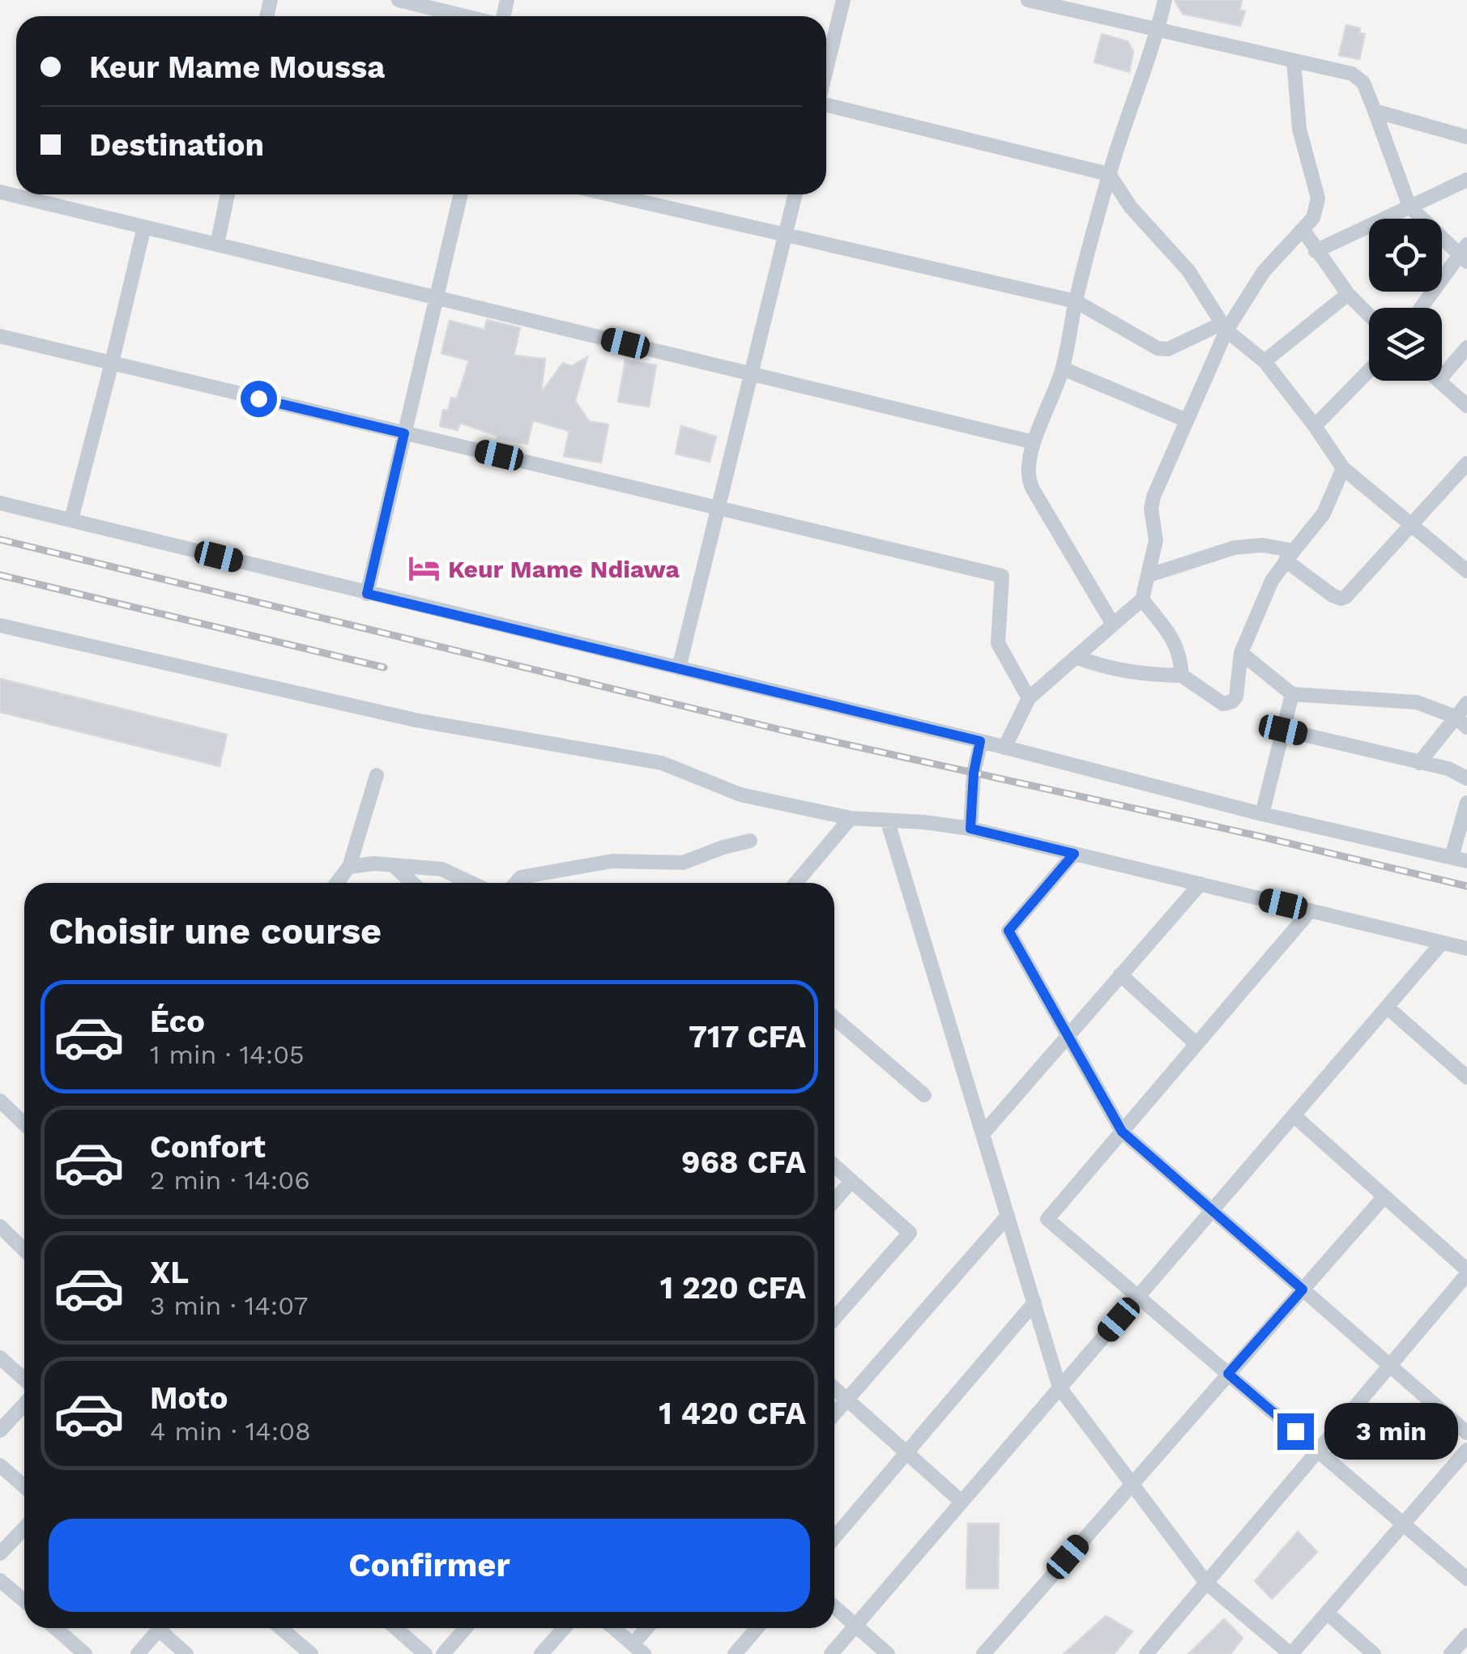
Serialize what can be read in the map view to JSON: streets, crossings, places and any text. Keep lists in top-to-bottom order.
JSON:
{
  "places": {
    "hotel": ["Keur Mame Ndiawa"]
  },
  "page": {
    "banner": ["Keur Mame Moussa", "Destination"],
    "heading": "Choisir une course",
    "list": [
      {
        "name": "Éco",
        "note": "1 min · 14:05",
        "value": "717 CFA"
      },
      {
        "name": "Confort",
        "note": "2 min · 14:06",
        "value": "968 CFA"
      },
      {
        "name": "XL",
        "note": "3 min · 14:07",
        "value": "1 220 CFA"
      },
      {
        "name": "Moto",
        "note": "4 min · 14:08",
        "value": "1 420 CFA"
      }
    ],
    "bubble": "3 min",
    "buttons": "Confirmer"
  }
}
